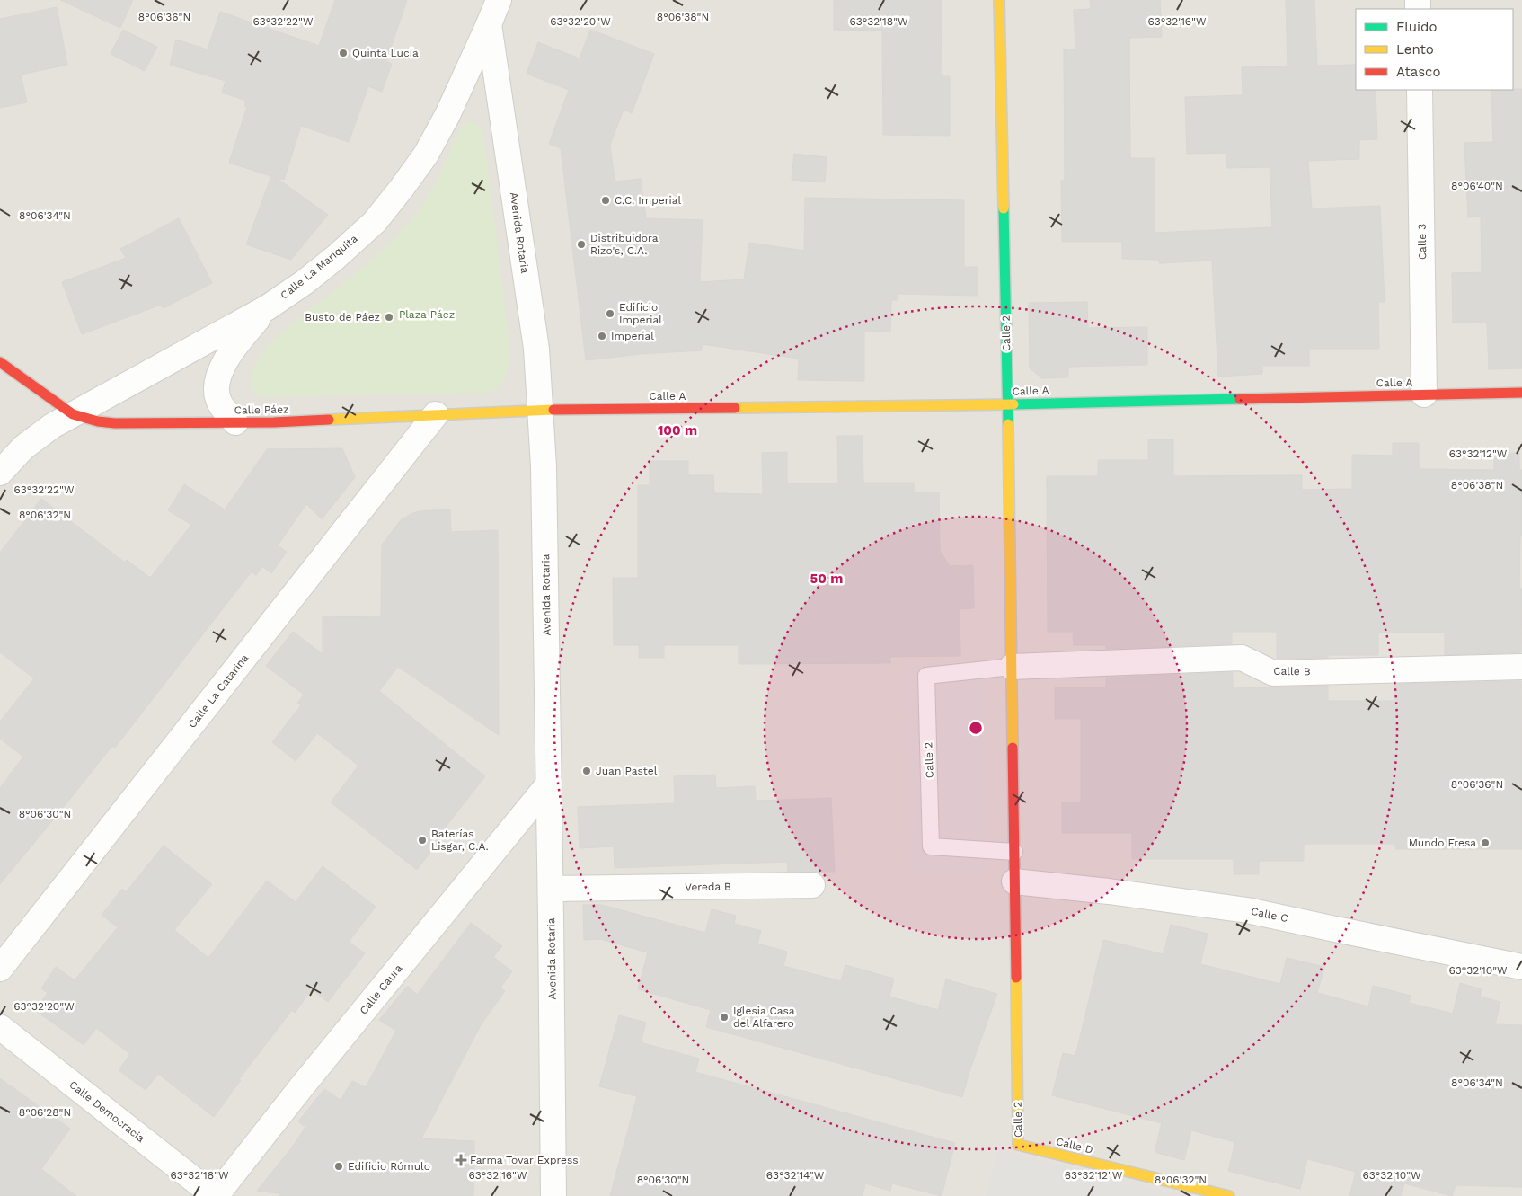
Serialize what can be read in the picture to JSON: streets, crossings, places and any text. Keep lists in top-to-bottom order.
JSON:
{
  "streets": {
    "street": [
      "Avenida Rotaria",
      "Calle 3",
      "Calle La Mariquita",
      "Calle 2",
      "Calle A",
      "Calle Páez",
      "Calle B",
      "Calle La Catarina",
      "Vereda B",
      "Calle C",
      "Calle Caura",
      "Calle Democracia",
      "Calle D"
    ]
  },
  "crossings": [
    ["Avenida Rotaria", "Calle La Mariquita"],
    ["Avenida Rotaria", "Calle A"],
    ["Avenida Rotaria", "Calle Páez"],
    ["Avenida Rotaria", "Vereda B"],
    ["Avenida Rotaria", "Calle Caura"],
    ["Calle 3", "Calle A"],
    ["Calle La Mariquita", "Calle Páez"],
    ["Calle 2", "Calle A"],
    ["Calle 2", "Calle B"],
    ["Calle 2", "Calle C"],
    ["Calle 2", "Calle D"],
    ["Calle A", "Calle Páez"],
    ["Calle Páez", "Calle La Catarina"],
    ["Calle Caura", "Calle Democracia"]
  ],
  "parks": ["Plaza Páez"],
  "places": {
    "other": [
      "Quinta Lucía",
      "C.C. Imperial",
      "Distribuidora Rizo's, C.A.",
      "Edificio Imperial",
      "Busto de Páez",
      "Imperial",
      "Juan Pastel",
      "Baterías Lisgar, C.A.",
      "Mundo Fresa",
      "Iglesia Casa del Alfarero",
      "Edificio Rómulo"
    ],
    "health": ["Farma Tovar Express"]
  },
  "legend": ["Fluido", "Lento", "Atasco"],
  "coordinates": [
    "8°06'36\"N",
    "8°06'38\"N",
    "63°32'20\"W",
    "63°32'22\"W",
    "63°32'18\"W",
    "63°32'16\"W",
    "8°06'40\"N",
    "8°06'34\"N",
    "63°32'12\"W",
    "8°06'32\"N",
    "8°06'30\"N",
    "63°32'10\"W",
    "8°06'28\"N",
    "63°32'14\"W"
  ],
  "rings": ["100 m", "50 m"]
}
